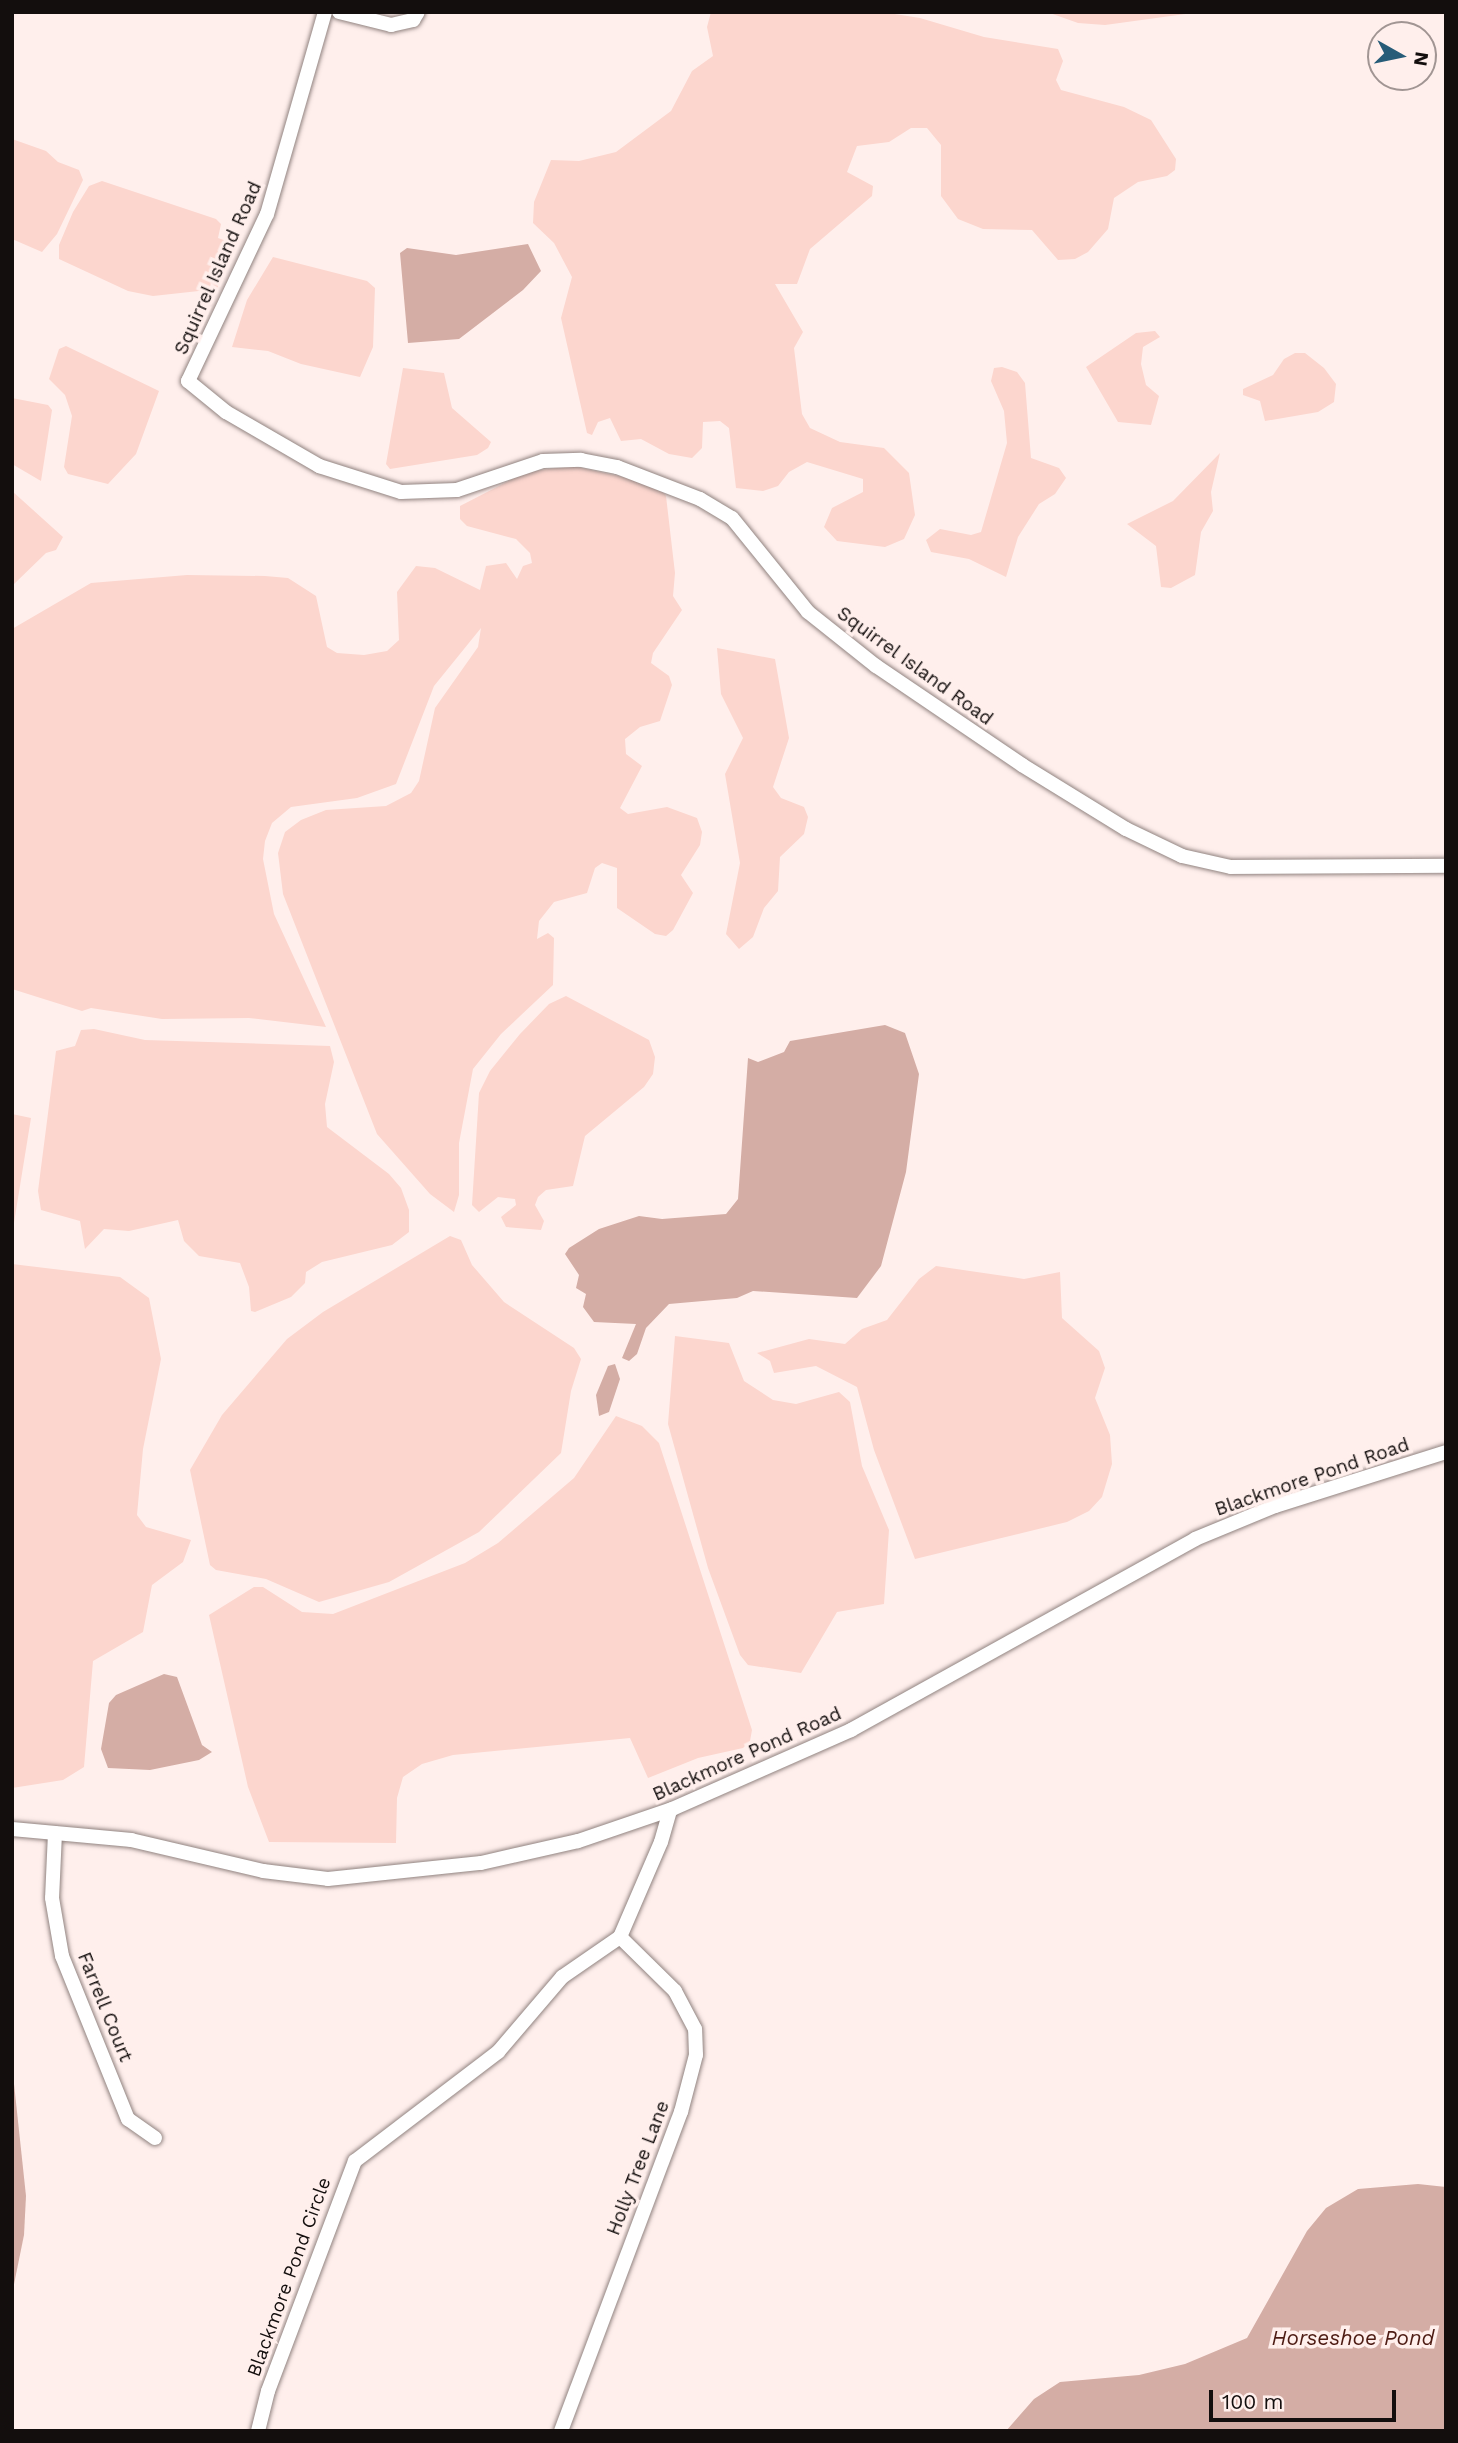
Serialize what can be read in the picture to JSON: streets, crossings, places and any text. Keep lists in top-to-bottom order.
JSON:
{
  "streets": {
    "street": [
      "Squirrel Island Road",
      "Blackmore Pond Road",
      "Farrell Court",
      "Holly Tree Lane",
      "Blackmore Pond Circle"
    ]
  },
  "crossings": [
    ["Blackmore Pond Road", "Farrell Court"],
    ["Holly Tree Lane", "Blackmore Pond Circle"]
  ],
  "water": ["Horseshoe Pond"],
  "scale_bar": "100 m",
  "north": "right"
}
